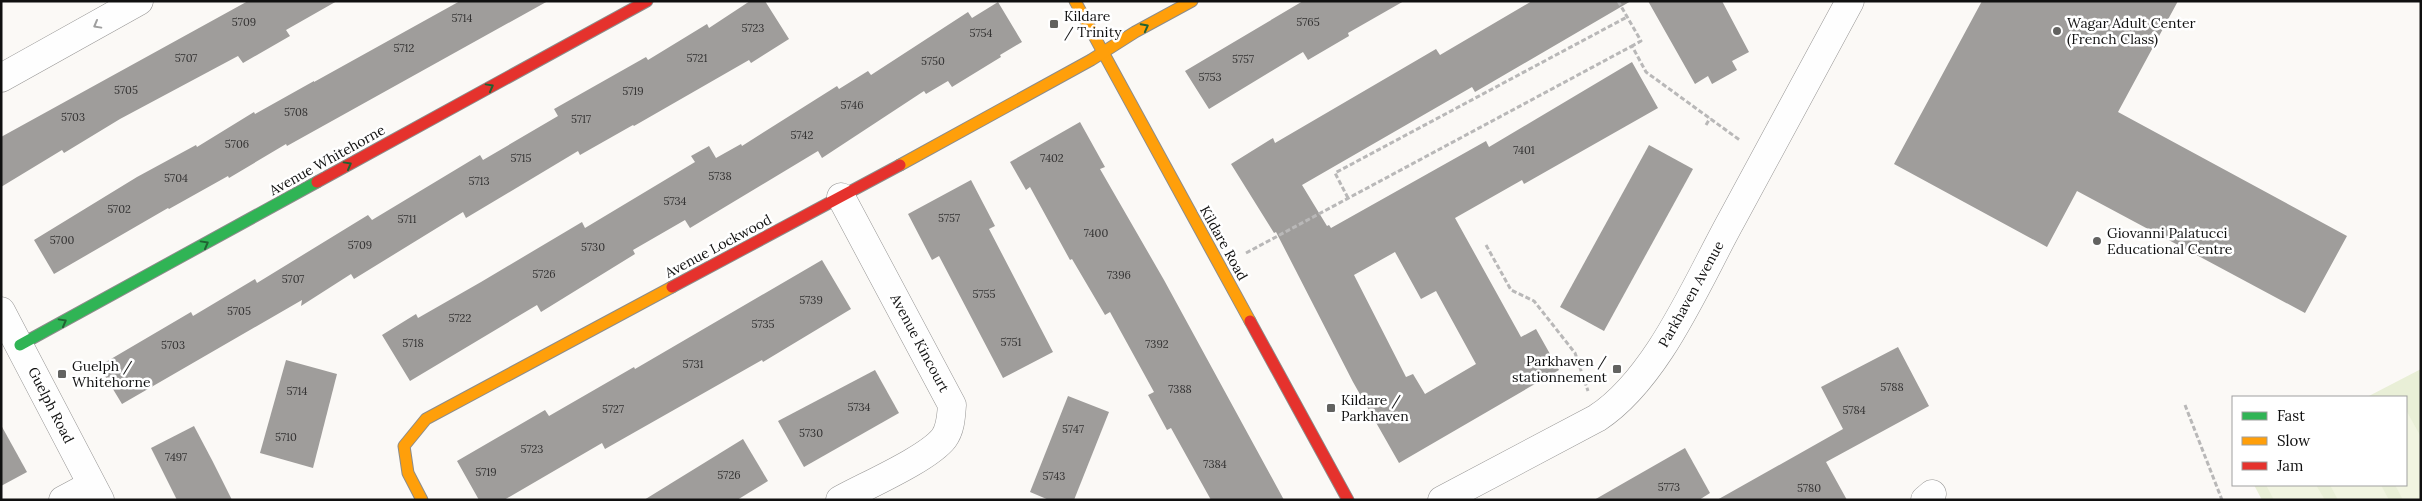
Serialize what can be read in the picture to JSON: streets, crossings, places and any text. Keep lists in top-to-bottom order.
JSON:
{
  "streets": {
    "street": [
      "Avenue Whitehorne",
      "Kildare Road",
      "Avenue Lockwood",
      "Parkhaven Avenue",
      "Avenue Kincourt",
      "Guelph Road"
    ]
  },
  "crossings": [
    ["Avenue Whitehorne", "Guelph Road"],
    ["Kildare Road", "Avenue Lockwood"],
    ["Avenue Lockwood", "Avenue Kincourt"]
  ],
  "one_way": ["Avenue Whitehorne"],
  "places": {
    "transit": [
      "Kildare / Trinity",
      "Parkhaven / stationnement",
      "Guelph / Whitehorne",
      "Kildare / Parkhaven"
    ],
    "other": ["Wagar Adult Center (French Class)", "Giovanni Palatucci Educational Centre"]
  },
  "house_numbers": [
    "5714",
    "5709",
    "5765",
    "5723",
    "5754",
    "5712",
    "5707",
    "5721",
    "5757",
    "5750",
    "5753",
    "5705",
    "5719",
    "5746",
    "5708",
    "5703",
    "5717",
    "5742",
    "5706",
    "7401",
    "5715",
    "7402",
    "5738",
    "5704",
    "5713",
    "5734",
    "5702",
    "5757",
    "5711",
    "7400",
    "5700",
    "5709",
    "5730",
    "5726",
    "7396",
    "5707",
    "5755",
    "5739",
    "5705",
    "5722",
    "5735",
    "5751",
    "5718",
    "7392",
    "5703",
    "5731",
    "5788",
    "7388",
    "5714",
    "5734",
    "5727",
    "5784",
    "5747",
    "5730",
    "5710",
    "5723",
    "7497",
    "7384",
    "5719",
    "5726",
    "5743",
    "5773",
    "5780"
  ],
  "legend": ["Fast", "Slow", "Jam"]
}
